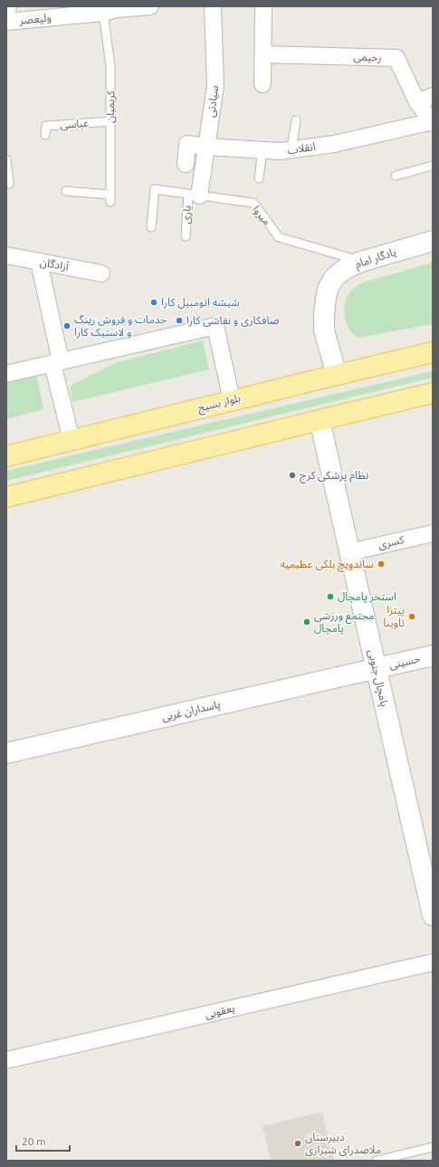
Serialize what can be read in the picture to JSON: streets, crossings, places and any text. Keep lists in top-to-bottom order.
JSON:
{
  "streets": {
    "main road": ["بلوار بسیج"],
    "street": [
      "ولیعصر",
      "رحیمی",
      "سیادتی",
      "انقلاب",
      "یادگار امام",
      "آزادگان",
      "کسری",
      "حسینی",
      "پامچال جنوبی",
      "پاسداران غربی",
      "یعقوبی"
    ],
    "lane": [
      "کریمیان",
      "عباسی",
      "یاری",
      "میروا"
    ]
  },
  "crossings": [
    ["ولیعصر", "کریمیان"],
    ["رحیمی", "انقلاب"],
    ["سیادتی", "انقلاب"],
    ["سیادتی", "یاری"],
    ["سیادتی", "میروا"],
    ["کریمیان", "عباسی"],
    ["یاری", "میروا"],
    ["میروا", "یادگار امام"],
    ["یادگار امام", "بلوار بسیج"],
    ["کسری", "پامچال جنوبی"],
    ["حسینی", "پامچال جنوبی"],
    ["حسینی", "پاسداران غربی"],
    ["پامچال جنوبی", "پاسداران غربی"]
  ],
  "places": [
    "شیشه اتومبیل کارا",
    "صافکاری و نقاشی کارا",
    "خدمات و فروش رینگ و لاستیک کارا",
    "نظام پزشکی کرج",
    "ساندویچ بلکی عظیمیه",
    "استخر پامچال",
    "پیتزا تاوینا",
    "مجتمع ورزشی پامچال",
    "دبیرستان ملاصدرای شیرازی"
  ],
  "scale_bar": "20 m"
}
